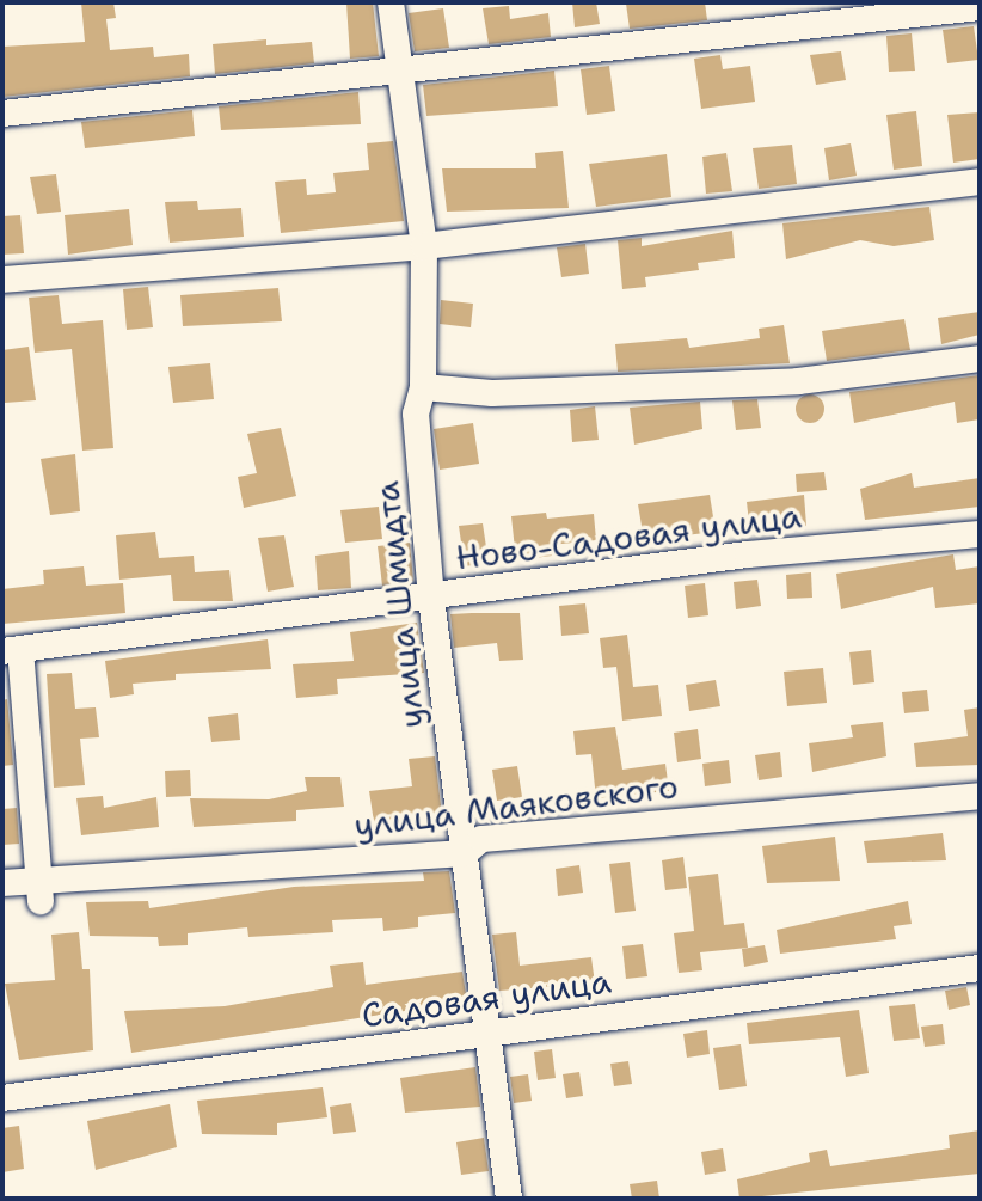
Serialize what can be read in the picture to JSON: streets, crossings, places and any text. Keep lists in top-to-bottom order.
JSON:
{
  "streets": {
    "street": [
      "Ново-Садовая улица",
      "улица Шмидта",
      "улица Маяковского",
      "Садовая улица"
    ]
  },
  "crossings": [
    ["Ново-Садовая улица", "улица Шмидта"],
    ["улица Шмидта", "улица Маяковского"],
    ["улица Шмидта", "Садовая улица"]
  ]
}
